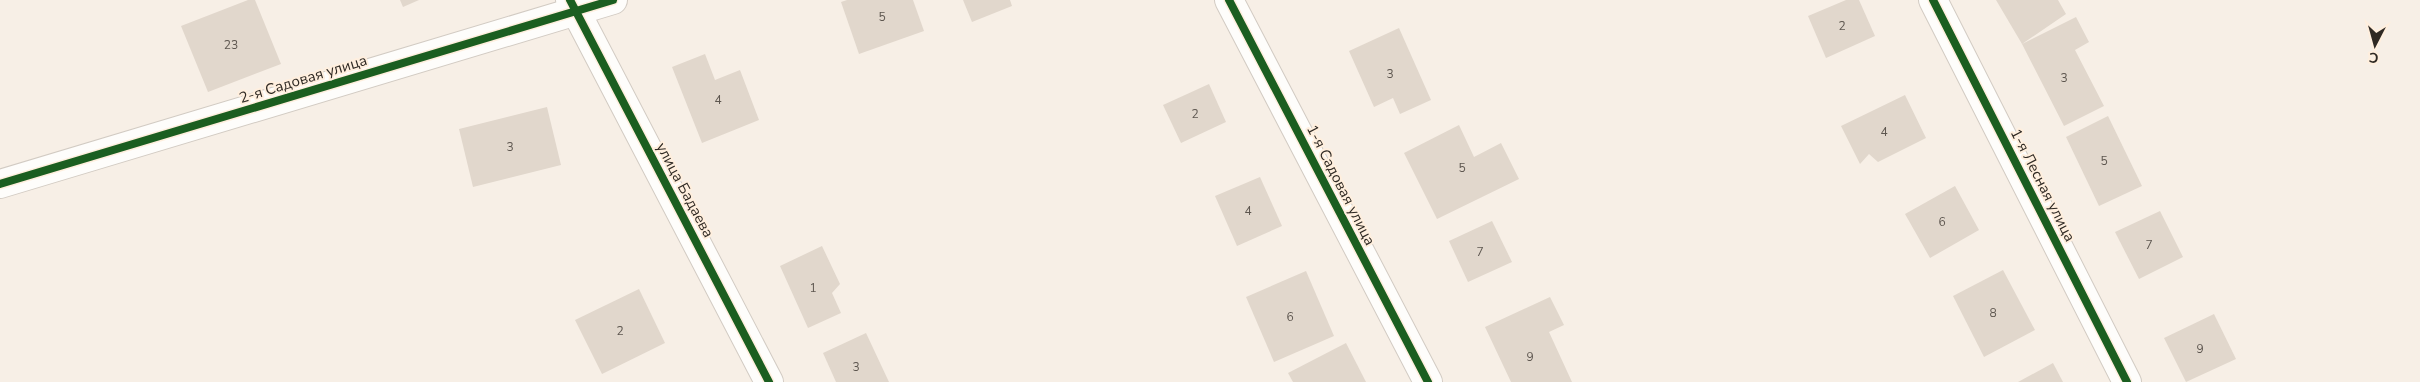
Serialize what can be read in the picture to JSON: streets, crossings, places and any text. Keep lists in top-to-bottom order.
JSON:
{
  "streets": {
    "street": [
      "2-я Садовая улица",
      "1-я Садовая улица",
      "1-я Лесная улица",
      "улица Бадаева"
    ]
  },
  "crossings": [
    ["2-я Садовая улица", "улица Бадаева"]
  ],
  "house_numbers": [
    "5",
    "2",
    "23",
    "3",
    "3",
    "4",
    "2",
    "4",
    "3",
    "5",
    "5",
    "4",
    "6",
    "7",
    "7",
    "1",
    "8",
    "6",
    "2",
    "9",
    "9",
    "3"
  ],
  "north": "bottom"
}
